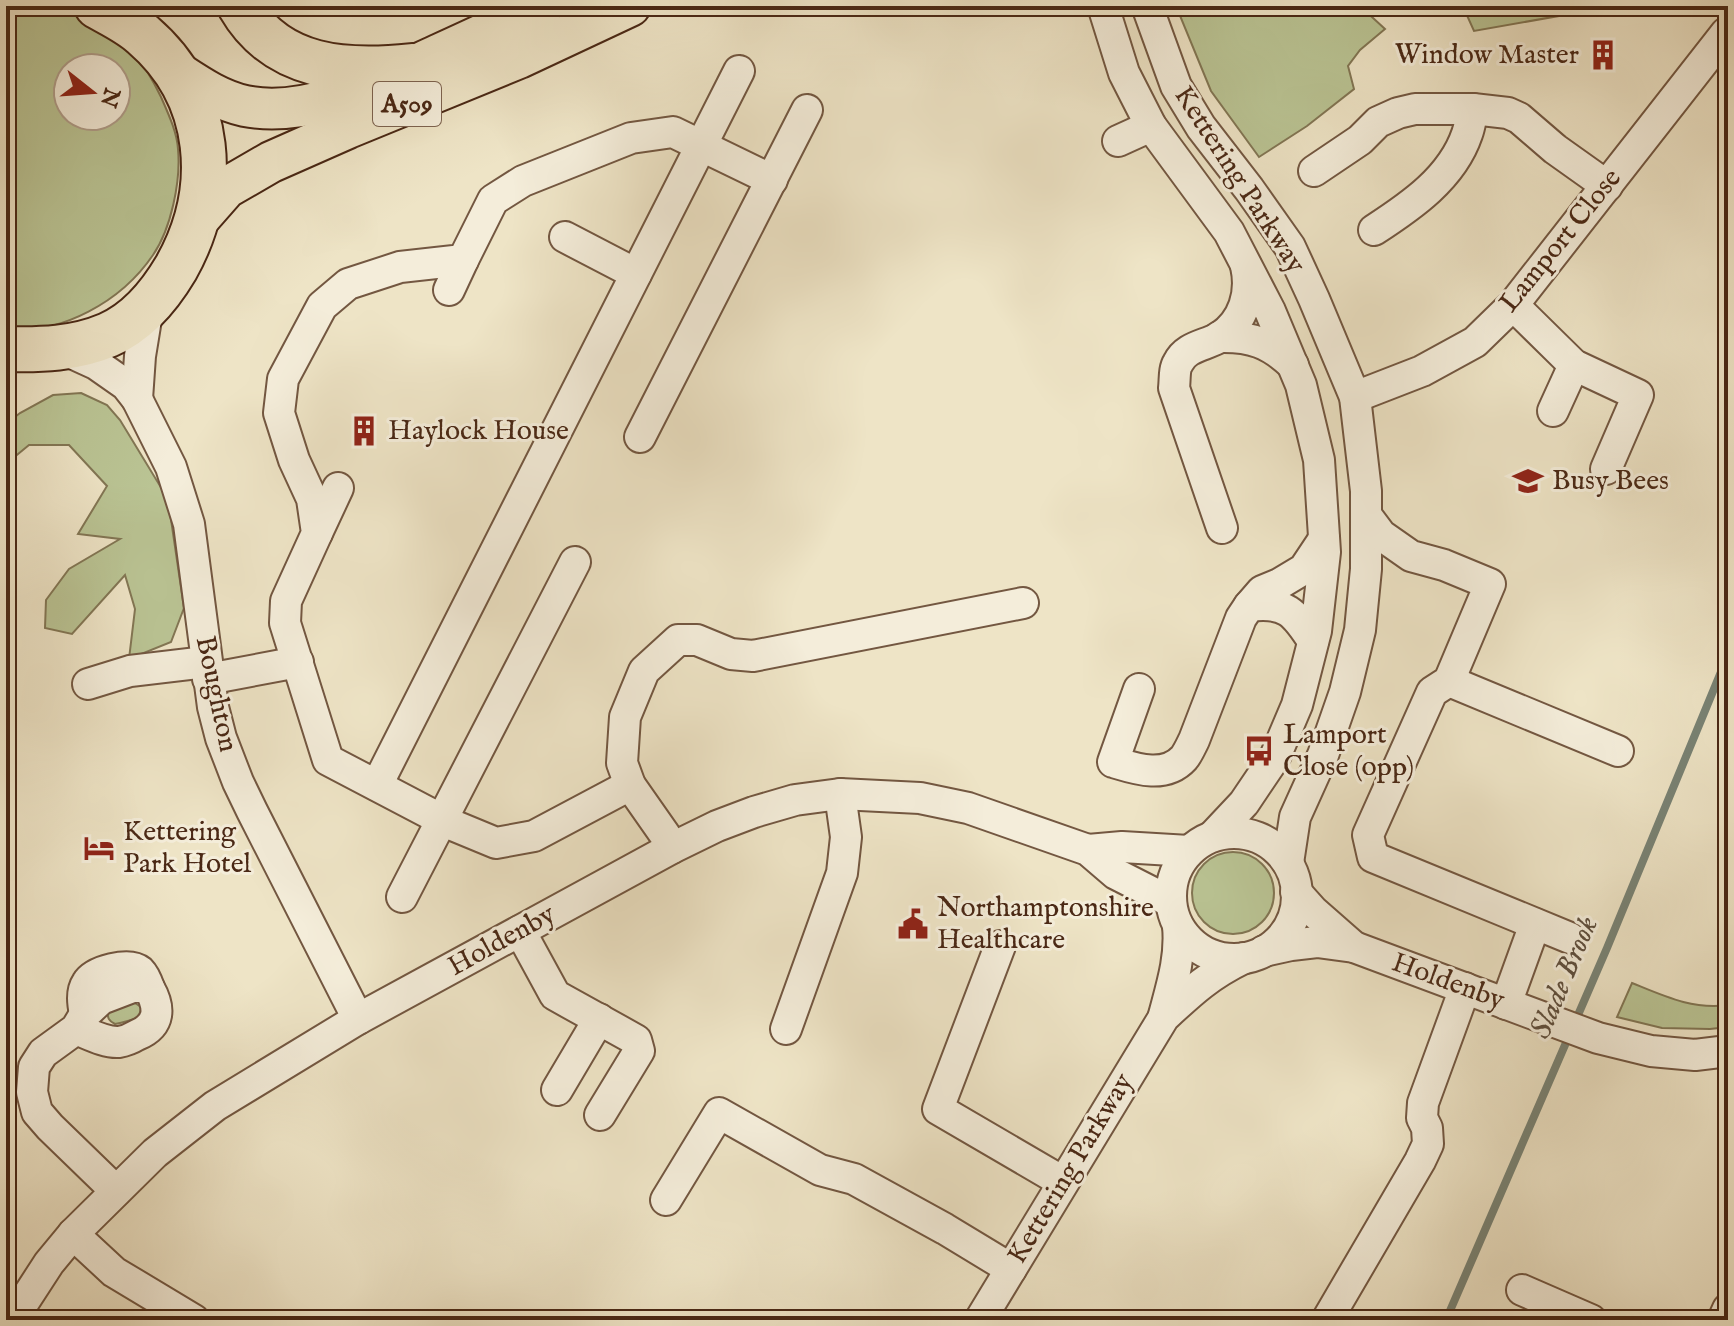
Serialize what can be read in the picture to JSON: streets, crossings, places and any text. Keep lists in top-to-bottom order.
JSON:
{
  "streets": {
    "main road": ["A509"],
    "street": [
      "Kettering Parkway",
      "Lamport Close",
      "Boughton",
      "Holdenby"
    ]
  },
  "crossings": [
    ["Kettering Parkway", "Lamport Close"],
    ["Kettering Parkway", "Holdenby"],
    ["Boughton", "Holdenby"]
  ],
  "water": ["Slade Brook"],
  "places": {
    "building": ["Window Master", "Haylock House"],
    "school or university": ["Busy Bees"],
    "bus stop": ["Lamport Close (opp)"],
    "hotel": ["Kettering Park Hotel"],
    "public building": ["Northamptonshire Healthcare"]
  },
  "north": "right"
}
